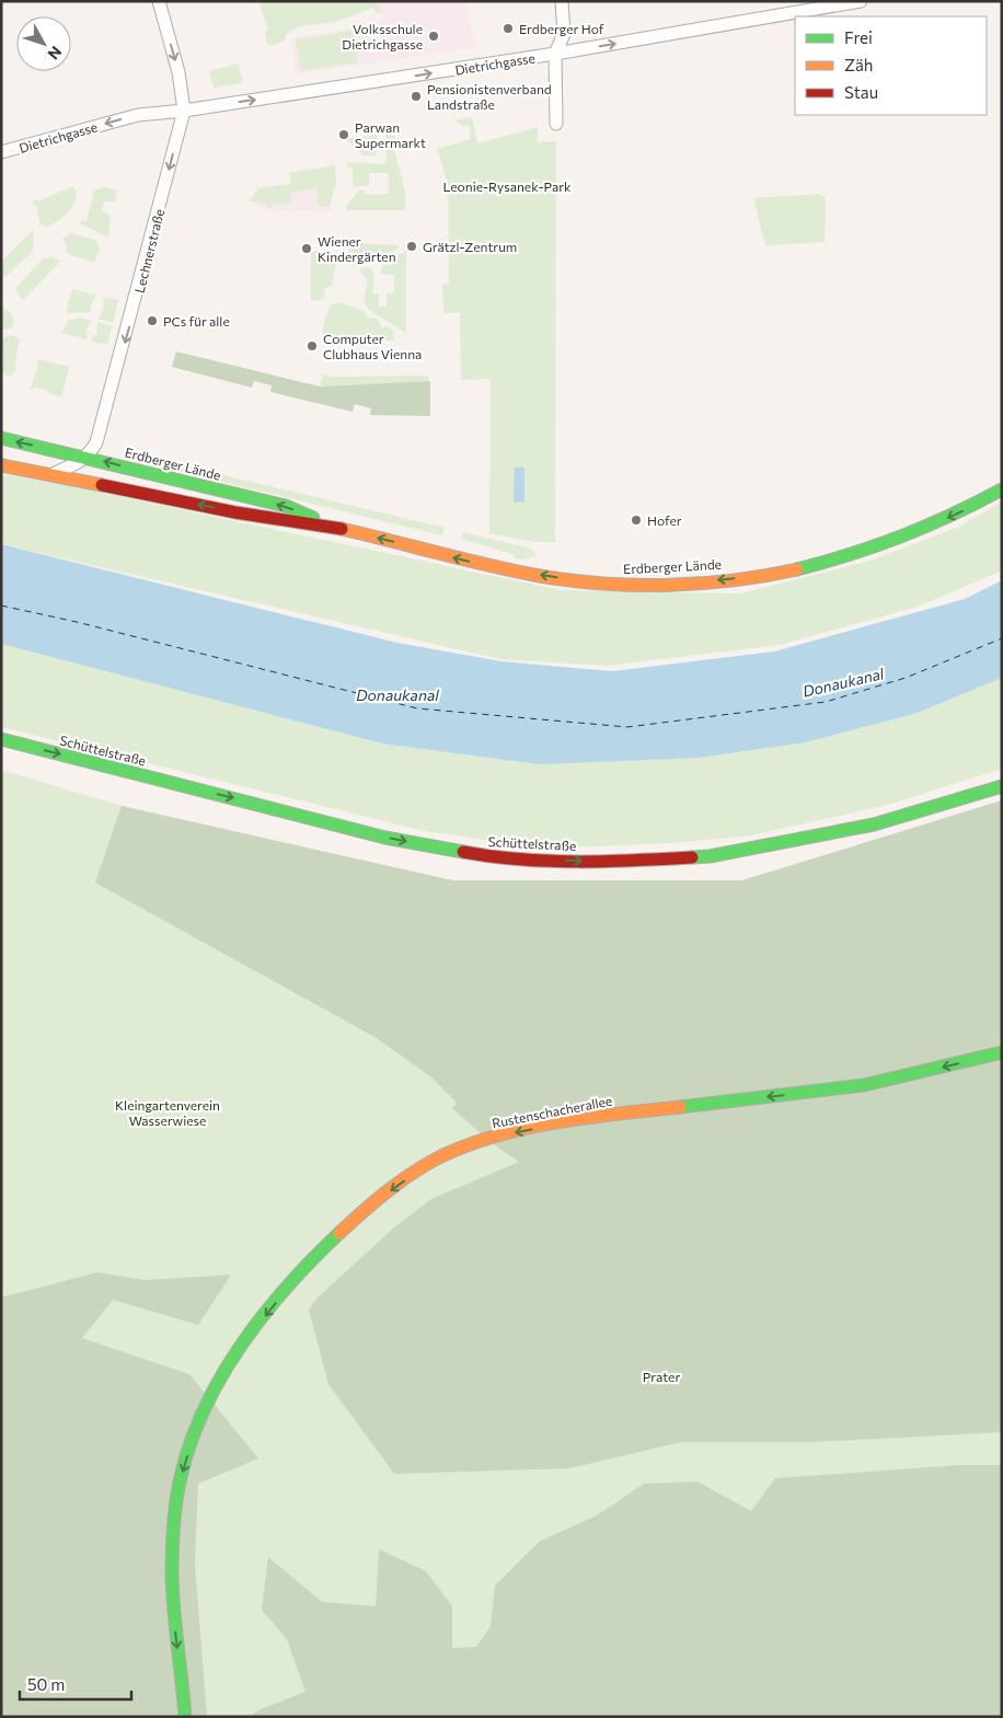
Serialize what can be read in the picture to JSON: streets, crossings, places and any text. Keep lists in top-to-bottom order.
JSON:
{
  "streets": {
    "main road": ["Erdberger Lände", "Schüttelstraße", "Rustenschacherallee"],
    "street": ["Dietrichgasse", "Lechnerstraße"]
  },
  "crossings": [
    ["Dietrichgasse", "Lechnerstraße"],
    ["Lechnerstraße", "Erdberger Lände"]
  ],
  "one_way": [
    "Lechnerstraße",
    "Erdberger Lände",
    "Schüttelstraße",
    "Rustenschacherallee"
  ],
  "water": ["Donaukanal"],
  "parks": ["Leonie-Rysanek-Park", "Kleingartenverein Wasserwiese", "Prater"],
  "places": [
    "Erdberger Hof",
    "Volksschule Dietrichgasse",
    "Pensionistenverband Landstraße",
    "Parwan Supermarkt",
    "Grätzl-Zentrum",
    "Wiener Kindergärten",
    "PCs für alle",
    "Computer Clubhaus Vienna",
    "Hofer"
  ],
  "legend": ["Frei", "Zäh", "Stau"],
  "scale_bar": "50 m",
  "north": "bottom right"
}
